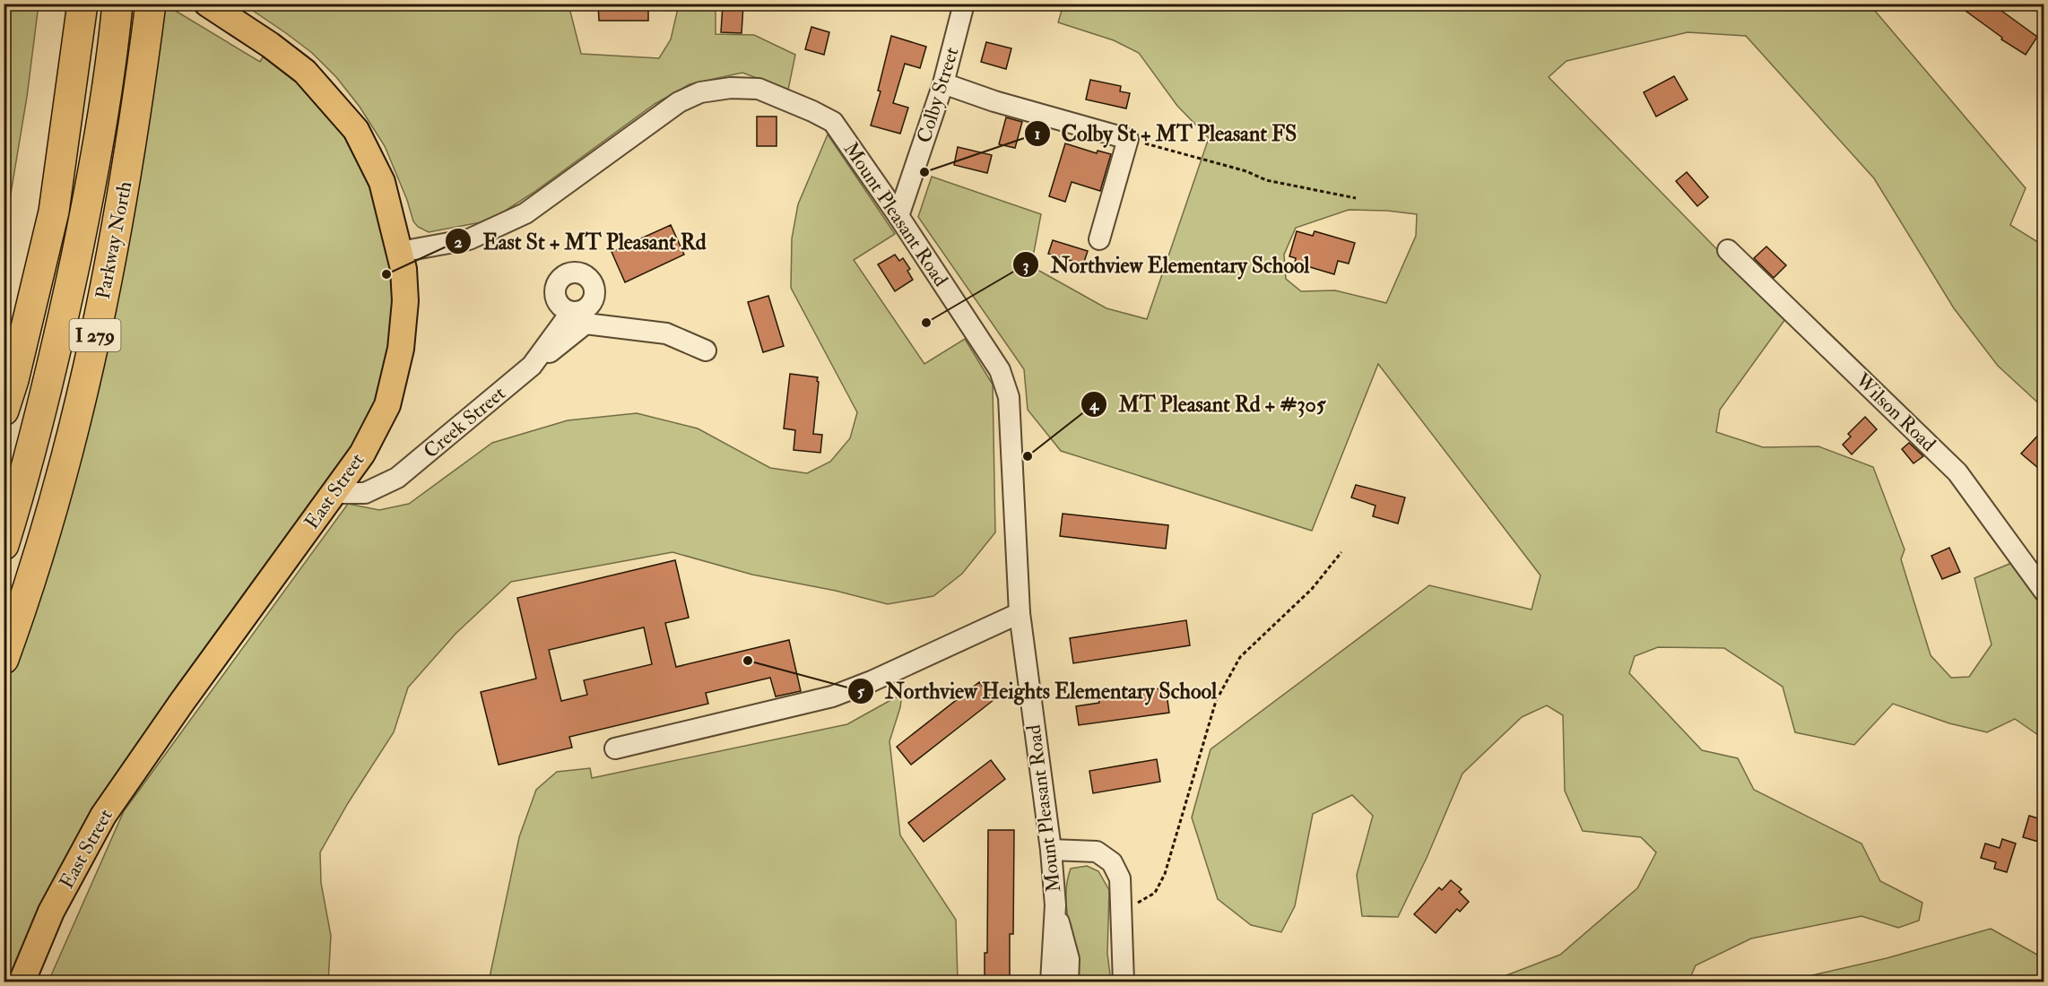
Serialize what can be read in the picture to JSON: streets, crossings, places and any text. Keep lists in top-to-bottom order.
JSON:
{
  "streets": {
    "highway": ["Parkway North", "I 279"],
    "main road": ["East Street"],
    "street": [
      "Colby Street",
      "Mount Pleasant Road",
      "Wilson Road",
      "Creek Street"
    ]
  },
  "crossings": [
    ["Colby Street", "Mount Pleasant Road"],
    ["Mount Pleasant Road", "East Street"],
    ["Creek Street", "East Street"]
  ],
  "places": [
    "Colby St + MT Pleasant FS",
    "East St + MT Pleasant Rd",
    "Northview Elementary School",
    "MT Pleasant Rd + #305",
    "Northview Heights Elementary School"
  ]
}
